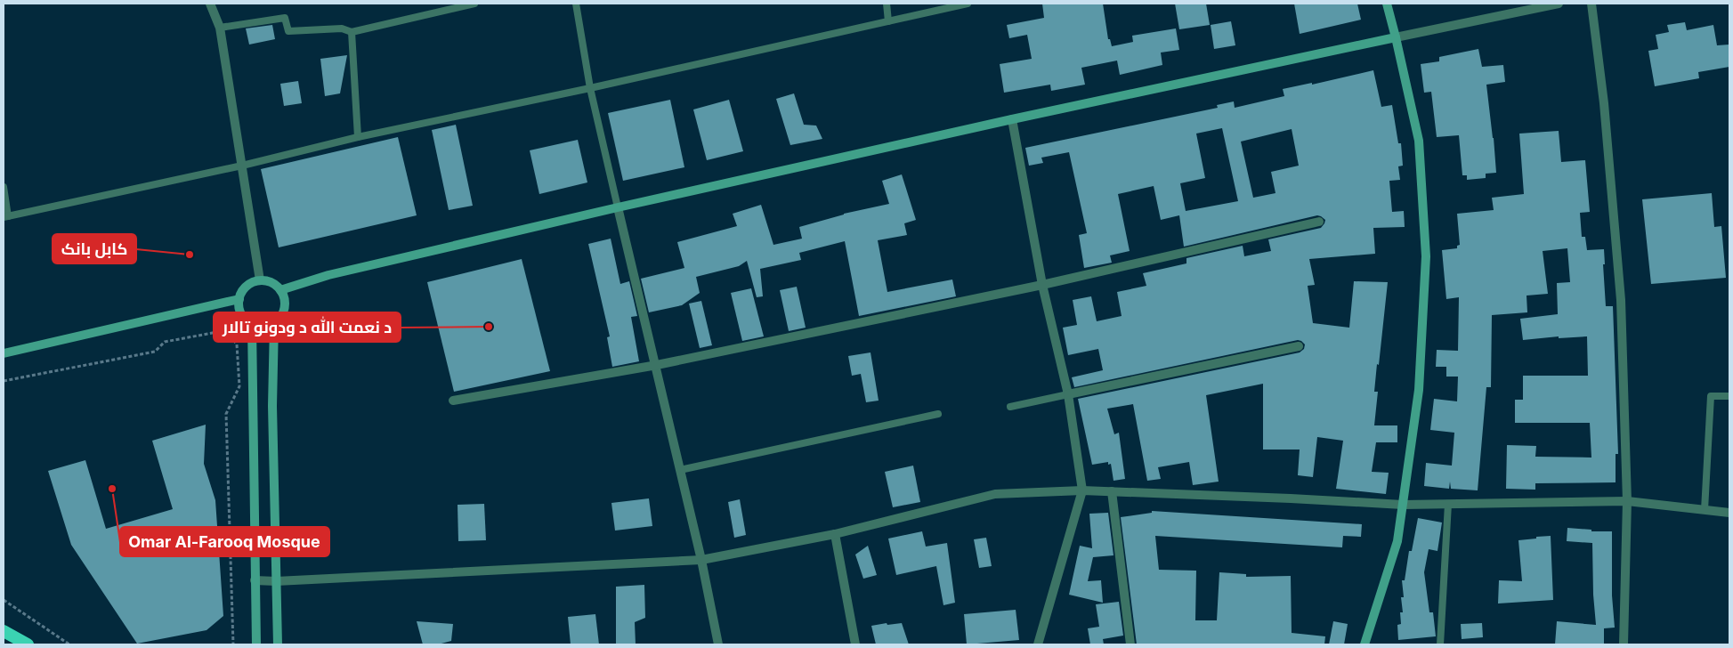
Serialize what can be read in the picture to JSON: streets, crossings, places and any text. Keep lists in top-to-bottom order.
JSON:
{
  "places": ["کابل بانک", "د نعمت الله د ودونو تالار", "Omar Al-Farooq Mosque"]
}
